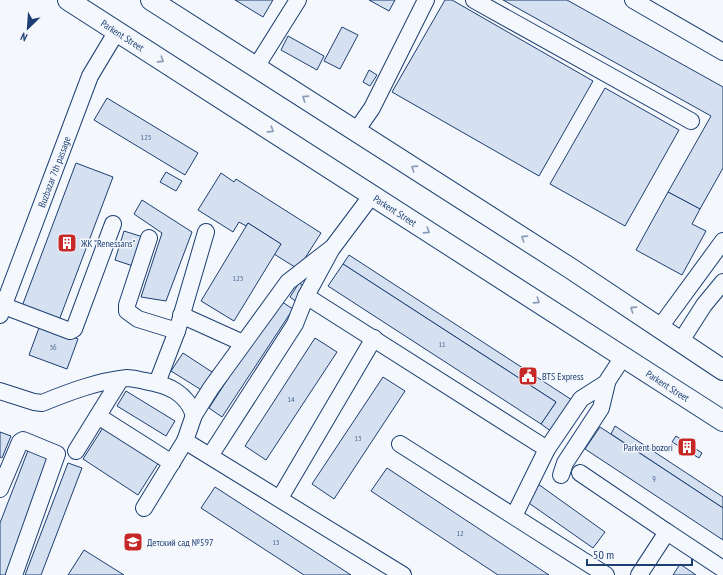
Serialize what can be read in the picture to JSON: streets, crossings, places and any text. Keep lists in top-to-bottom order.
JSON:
{
  "streets": {
    "main road": ["Parkent Street"],
    "street": ["Buzbazar 7th passage"]
  },
  "crossings": [
    ["Parkent Street", "Buzbazar 7th passage"]
  ],
  "places": {
    "building": ["ЖК \"Renessans\"", "Parkent bozori"],
    "public building": ["BTS Express"],
    "school or university": ["Детский сад №597"]
  },
  "house_numbers": [
    "125",
    "123",
    "11",
    "36",
    "14",
    "13",
    "9",
    "12",
    "15"
  ],
  "scale_bar": "50 m",
  "north": "bottom left"
}
